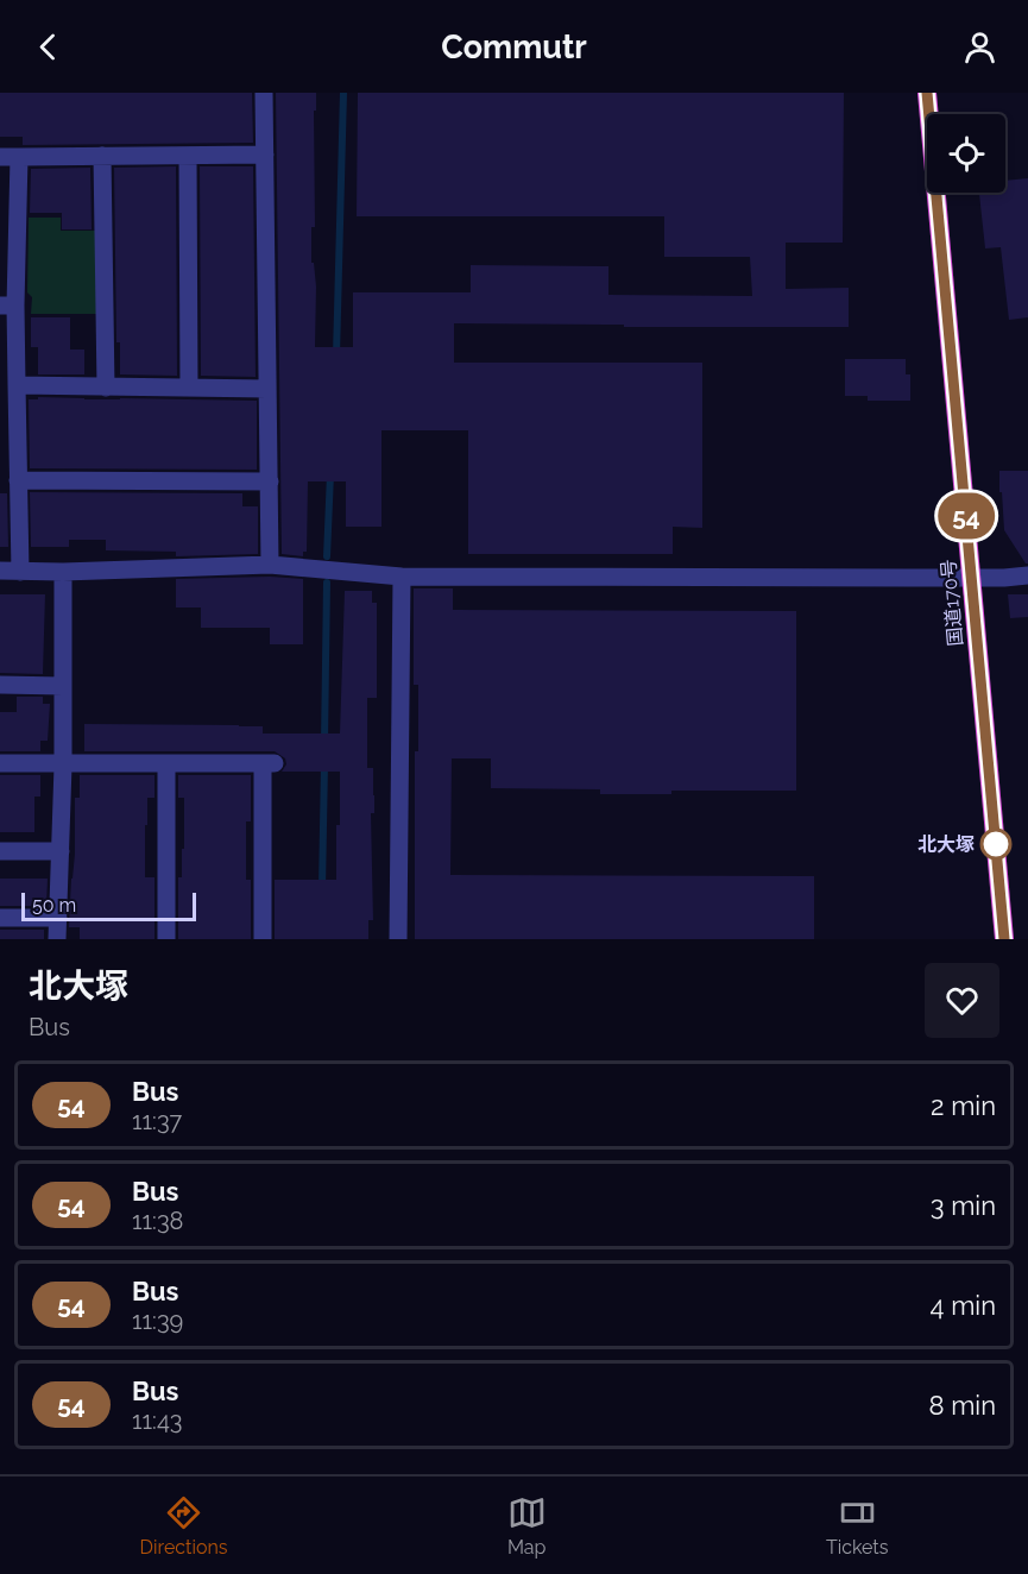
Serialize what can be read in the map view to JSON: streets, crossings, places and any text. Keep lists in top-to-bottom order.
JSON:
{
  "streets": {
    "highway": ["国道170号"]
  },
  "places": ["北大塚"],
  "lines": ["bus line 54"],
  "scale_bar": "50 m",
  "page": {
    "header": "Commutr",
    "on_map": "54",
    "scale": "50 m",
    "heading": ["北大塚", "Bus"],
    "list": [
      {
        "mark": "54",
        "name": "Bus",
        "note": "11:37",
        "value": "2 min"
      },
      {
        "mark": "54",
        "name": "Bus",
        "note": "11:38",
        "value": "3 min"
      },
      {
        "mark": "54",
        "name": "Bus",
        "note": "11:39",
        "value": "4 min"
      },
      {
        "mark": "54",
        "name": "Bus",
        "note": "11:43",
        "value": "8 min"
      }
    ],
    "tabs": ["Directions", "Map", "Tickets"]
  }
}
